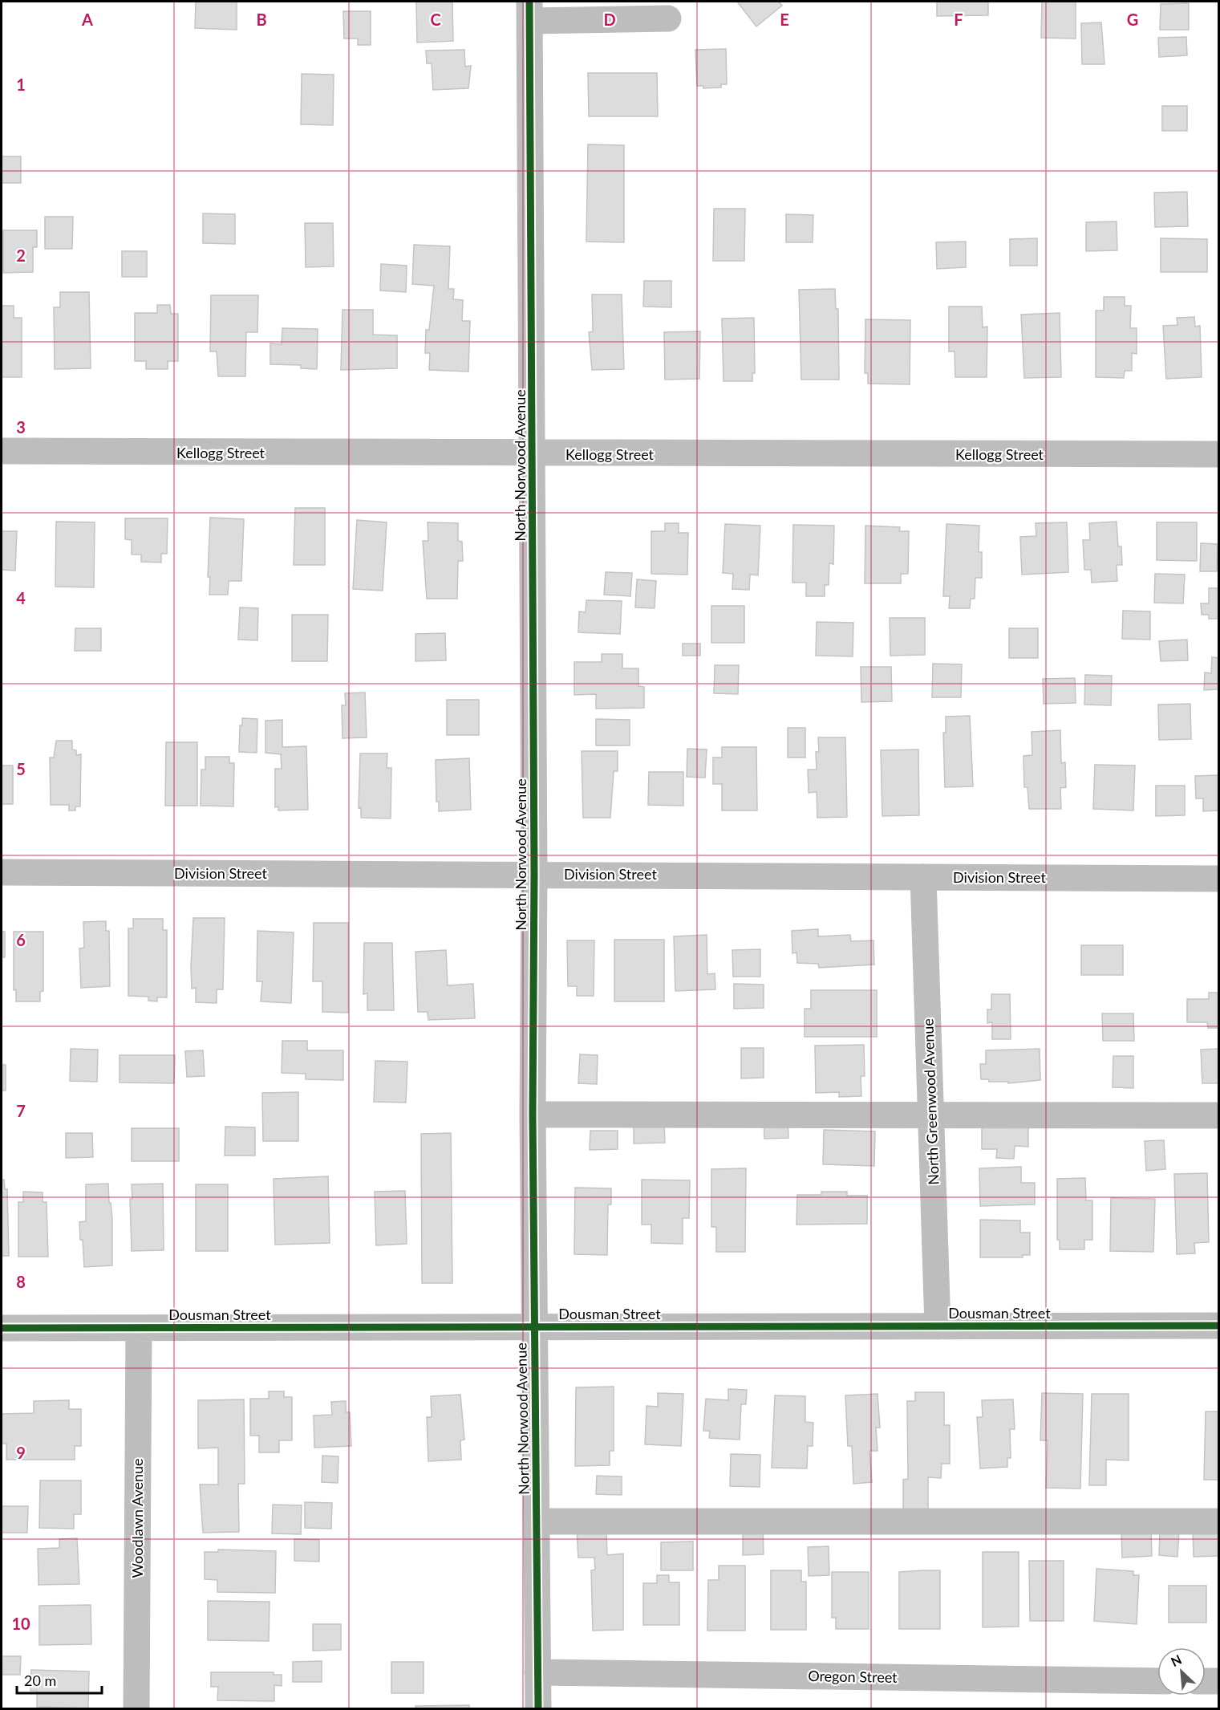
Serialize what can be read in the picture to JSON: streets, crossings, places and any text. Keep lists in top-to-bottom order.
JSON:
{
  "streets": {
    "street": [
      "Kellogg Street",
      "North Norwood Avenue",
      "Division Street",
      "North Greenwood Avenue",
      "Dousman Street",
      "Woodlawn Avenue",
      "Oregon Street"
    ]
  },
  "crossings": [
    ["Kellogg Street", "North Norwood Avenue"],
    ["North Norwood Avenue", "Division Street"],
    ["North Norwood Avenue", "Dousman Street"],
    ["North Norwood Avenue", "Oregon Street"],
    ["Division Street", "North Greenwood Avenue"],
    ["North Greenwood Avenue", "Dousman Street"],
    ["Dousman Street", "Woodlawn Avenue"]
  ],
  "scale_bar": "20 m",
  "north": "top left",
  "grid": {
    "columns": [
      "A",
      "B",
      "C",
      "D",
      "E",
      "F",
      "G"
    ],
    "rows": [
      "1",
      "2",
      "3",
      "4",
      "5",
      "6",
      "7",
      "8",
      "9",
      "10"
    ]
  }
}
